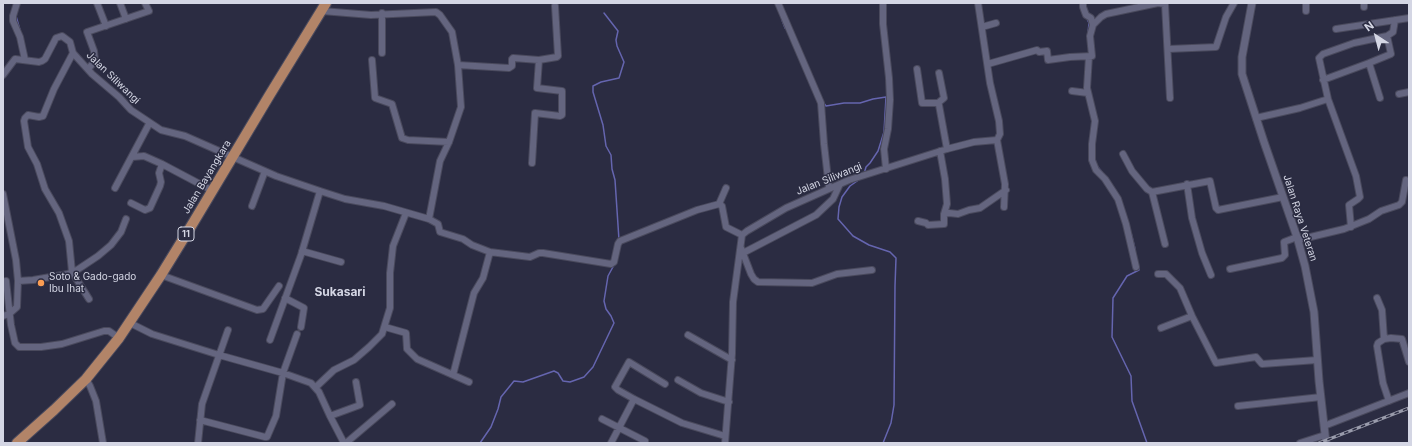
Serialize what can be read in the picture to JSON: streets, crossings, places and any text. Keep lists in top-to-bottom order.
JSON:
{
  "streets": {
    "highway": ["Jalan Bayangkara", "11"],
    "street": ["Jalan Siliwangi", "Jalan Raya Veteran"]
  },
  "crossings": [
    ["Jalan Siliwangi", "Jalan Bayangkara"]
  ],
  "districts": ["Sukasari"],
  "places": ["Soto & Gado-gado Ibu Ihat"],
  "north": "top left"
}
